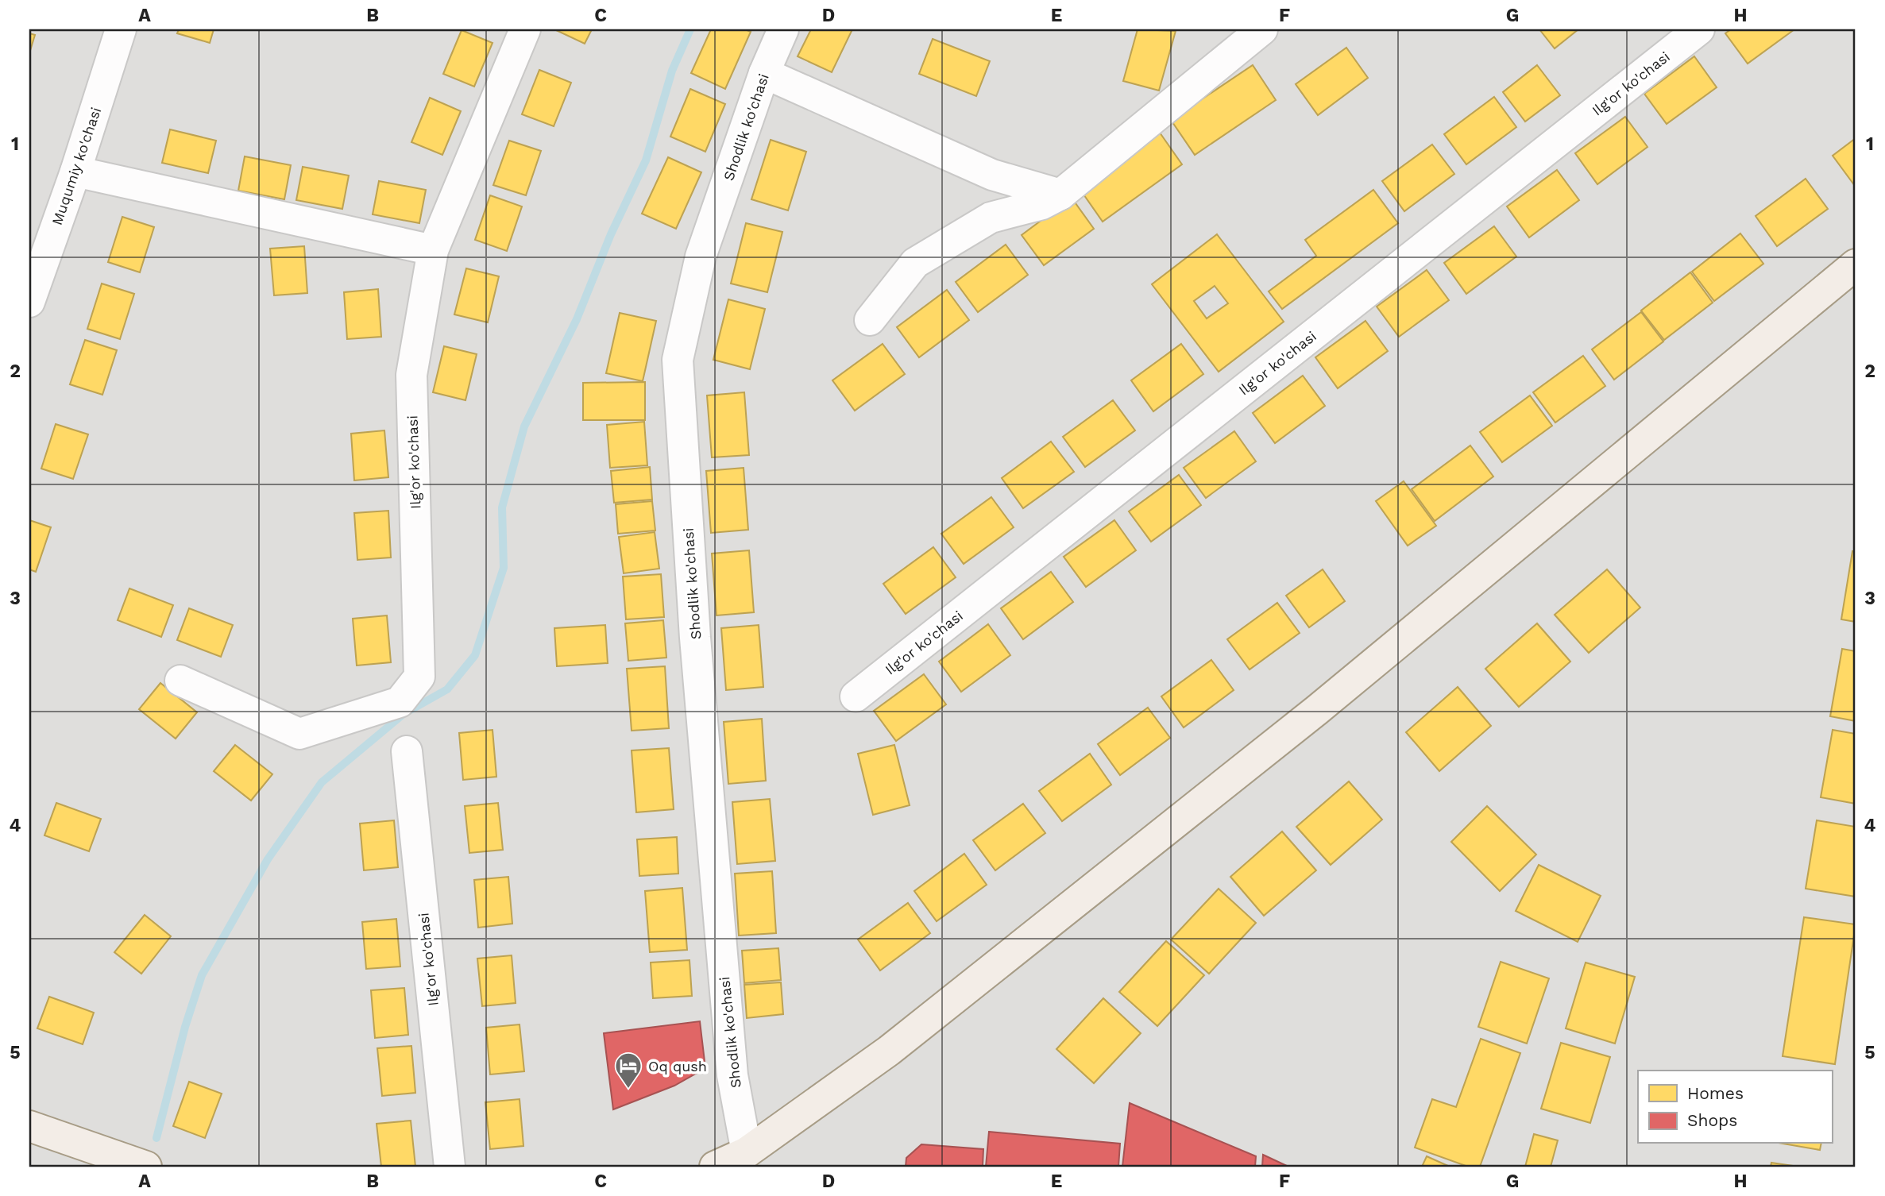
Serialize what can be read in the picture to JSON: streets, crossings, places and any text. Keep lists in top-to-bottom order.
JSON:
{
  "streets": {
    "street": ["Ilg'or ko'chasi", "Shodlik ko'chasi", "Muqumiy ko'chasi"]
  },
  "places": {
    "hotel": ["Oq qush"]
  },
  "legend": ["Homes", "Shops"],
  "grid": {
    "columns": [
      "A",
      "B",
      "C",
      "D",
      "E",
      "F",
      "G",
      "H"
    ],
    "rows": [
      "1",
      "2",
      "3",
      "4",
      "5"
    ]
  }
}
